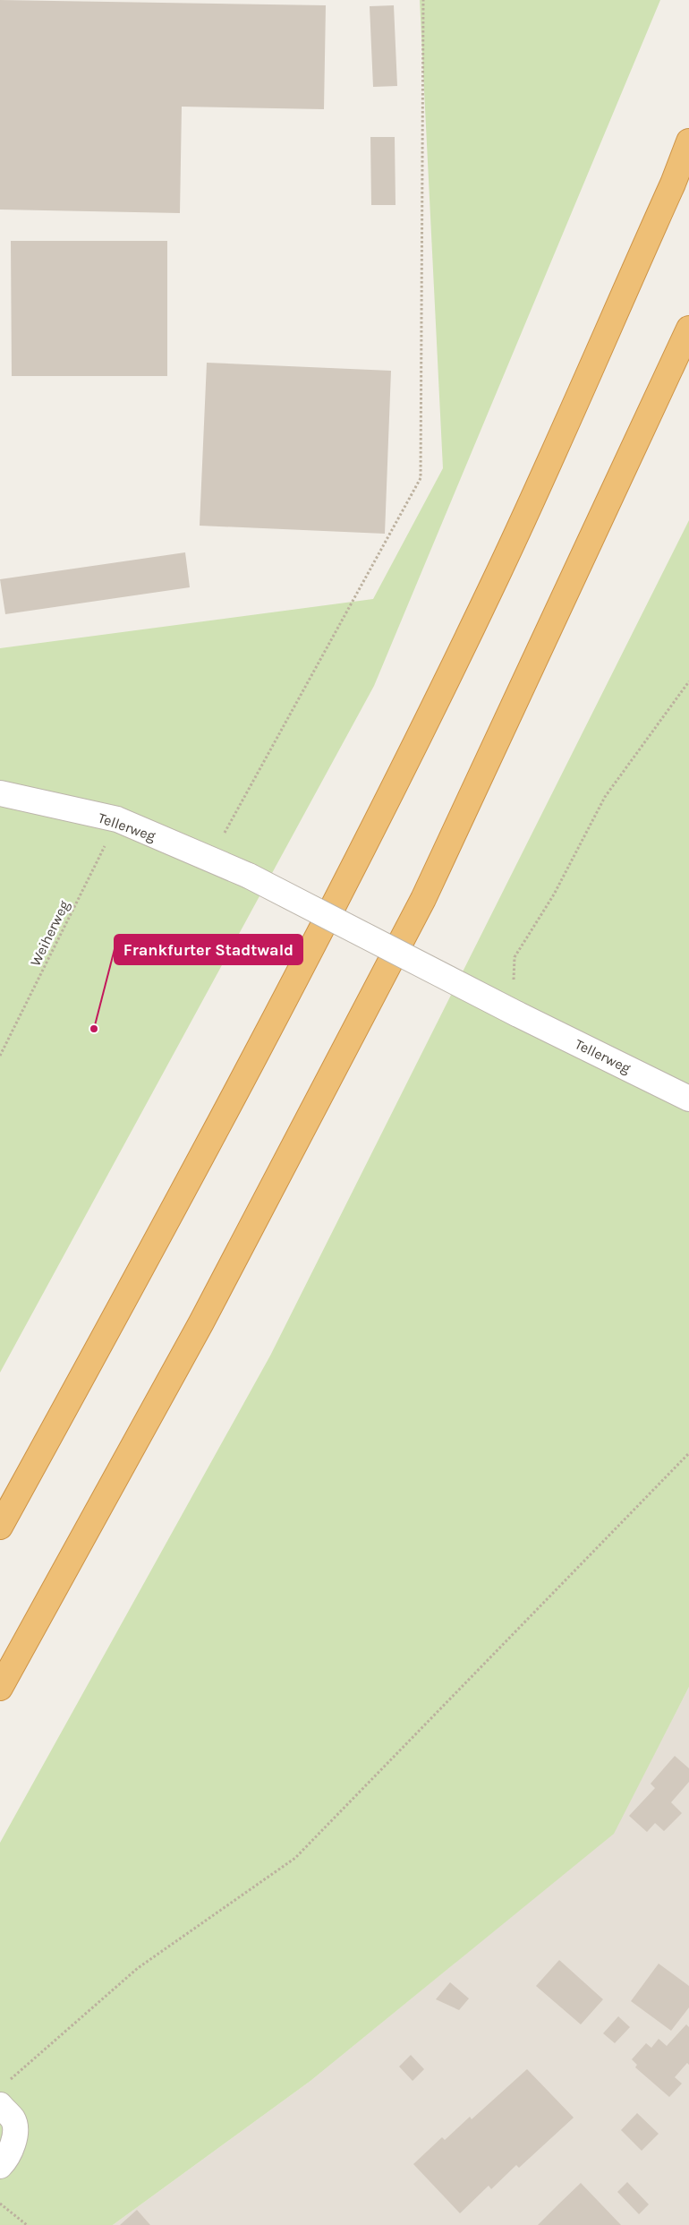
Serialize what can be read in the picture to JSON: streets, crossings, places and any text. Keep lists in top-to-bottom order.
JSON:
{
  "streets": {
    "street": ["Tellerweg"],
    "path": ["Weiherweg"]
  },
  "crossings": [
    ["Tellerweg", "Weiherweg"]
  ],
  "places": ["Frankfurter Stadtwald"]
}
